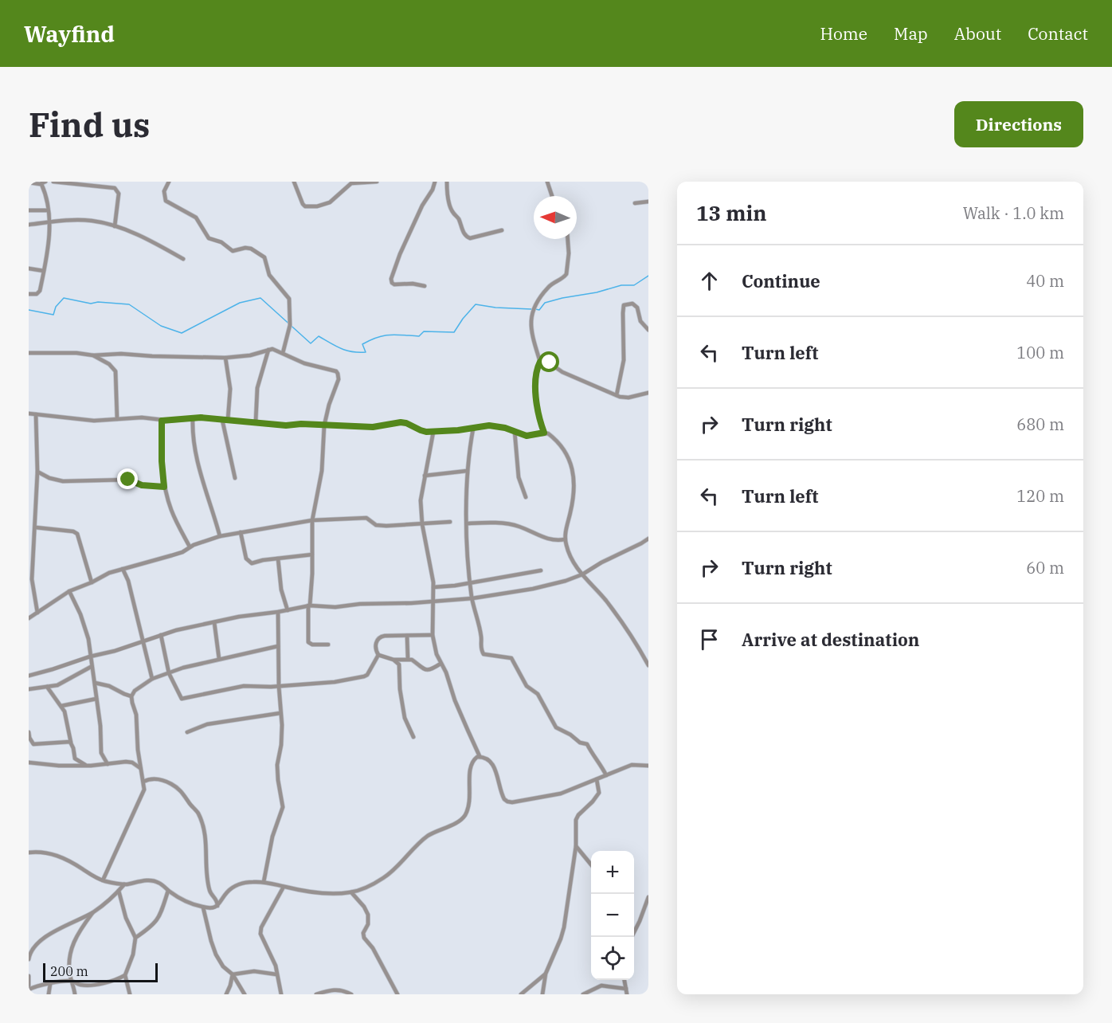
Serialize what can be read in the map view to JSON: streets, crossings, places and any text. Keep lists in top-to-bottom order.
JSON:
{
  "scale_bar": "200 m",
  "north": "left",
  "page": {
    "header": "Wayfind",
    "nav": [
      "Home",
      "Map",
      "About",
      "Contact"
    ],
    "buttons": "Directions",
    "title": "Find us",
    "heading": ["13 min", "Walk · 1.0 km"],
    "list": [
      ["Continue", "40 m"],
      ["Turn left", "100 m"],
      ["Turn right", "680 m"],
      ["Turn left", "120 m"],
      ["Turn right", "60 m"],
      "Arrive at destination"
    ],
    "map_buttons": ["+", "−"],
    "scale": "200 m"
  }
}
